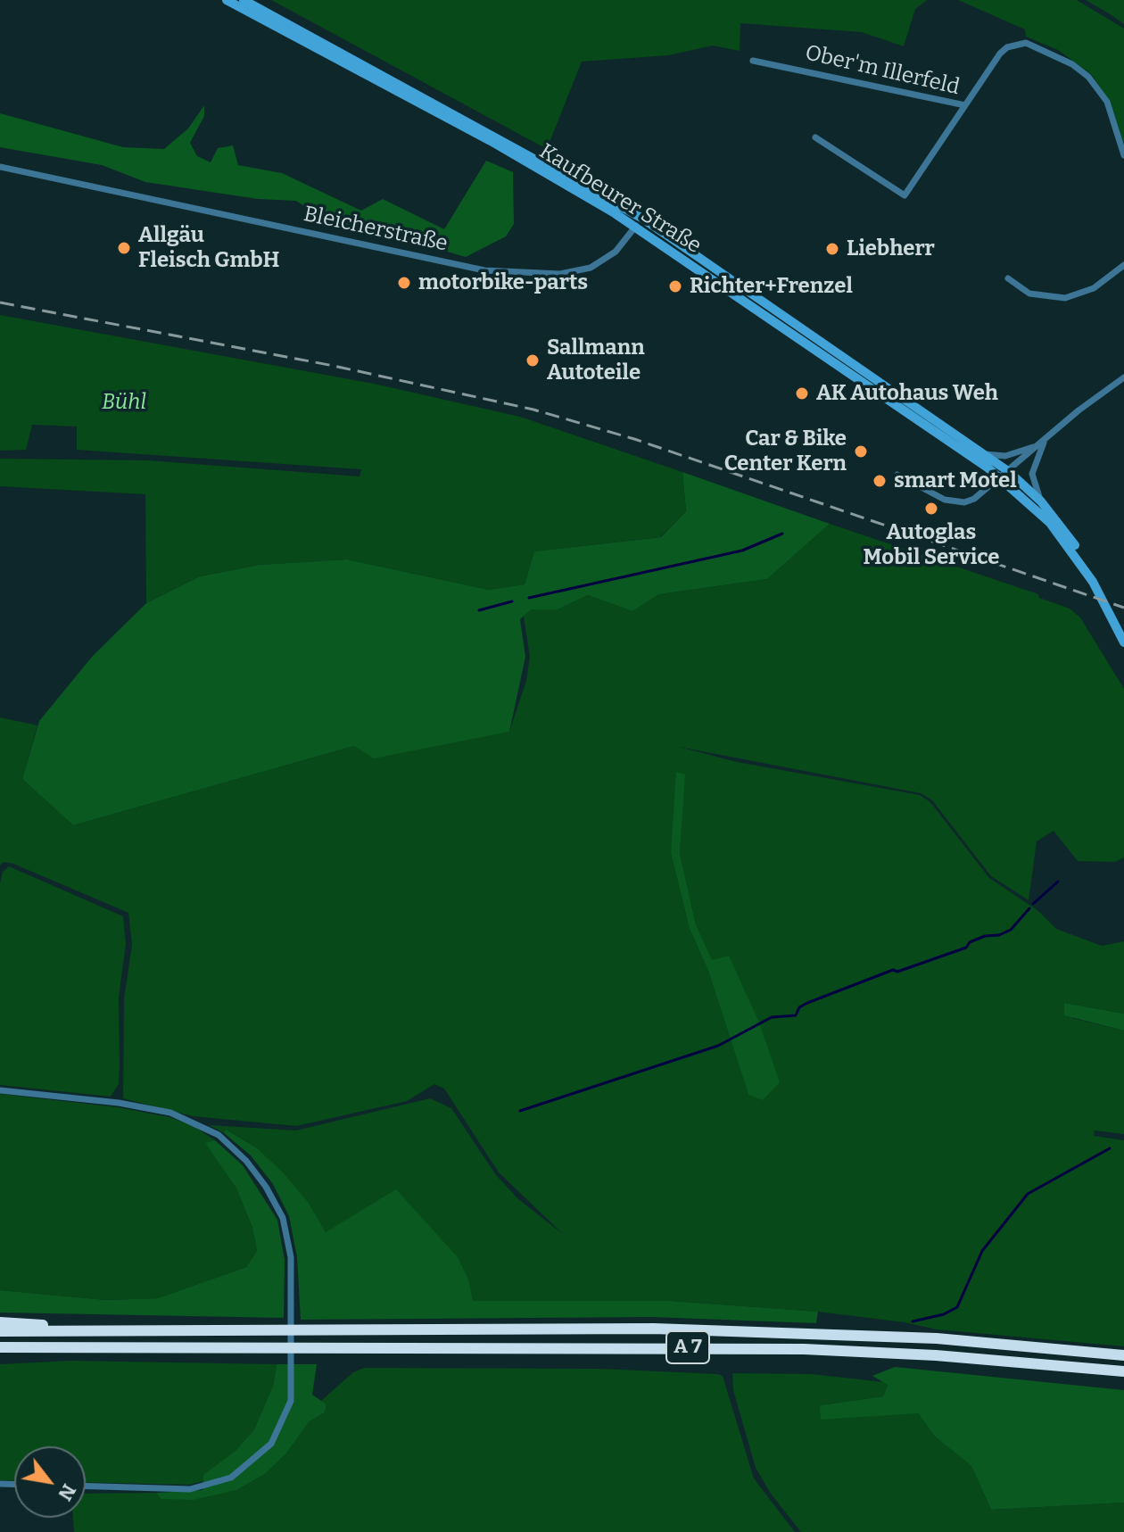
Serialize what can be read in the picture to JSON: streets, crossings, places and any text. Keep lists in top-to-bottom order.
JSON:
{
  "streets": {
    "highway": ["A 7"],
    "main road": ["Kaufbeurer Straße"],
    "street": ["Ober'm Illerfeld", "Bleicherstraße"]
  },
  "crossings": [
    ["Kaufbeurer Straße", "Bleicherstraße"]
  ],
  "parks": ["Bühl"],
  "places": [
    "Allgäu Fleisch GmbH",
    "Liebherr",
    "motorbike-parts",
    "Richter+Frenzel",
    "Sallmann Autoteile",
    "AK Autohaus Weh",
    "Car & Bike Center Kern",
    "smart Motel",
    "Autoglas Mobil Service"
  ],
  "north": "bottom right"
}
